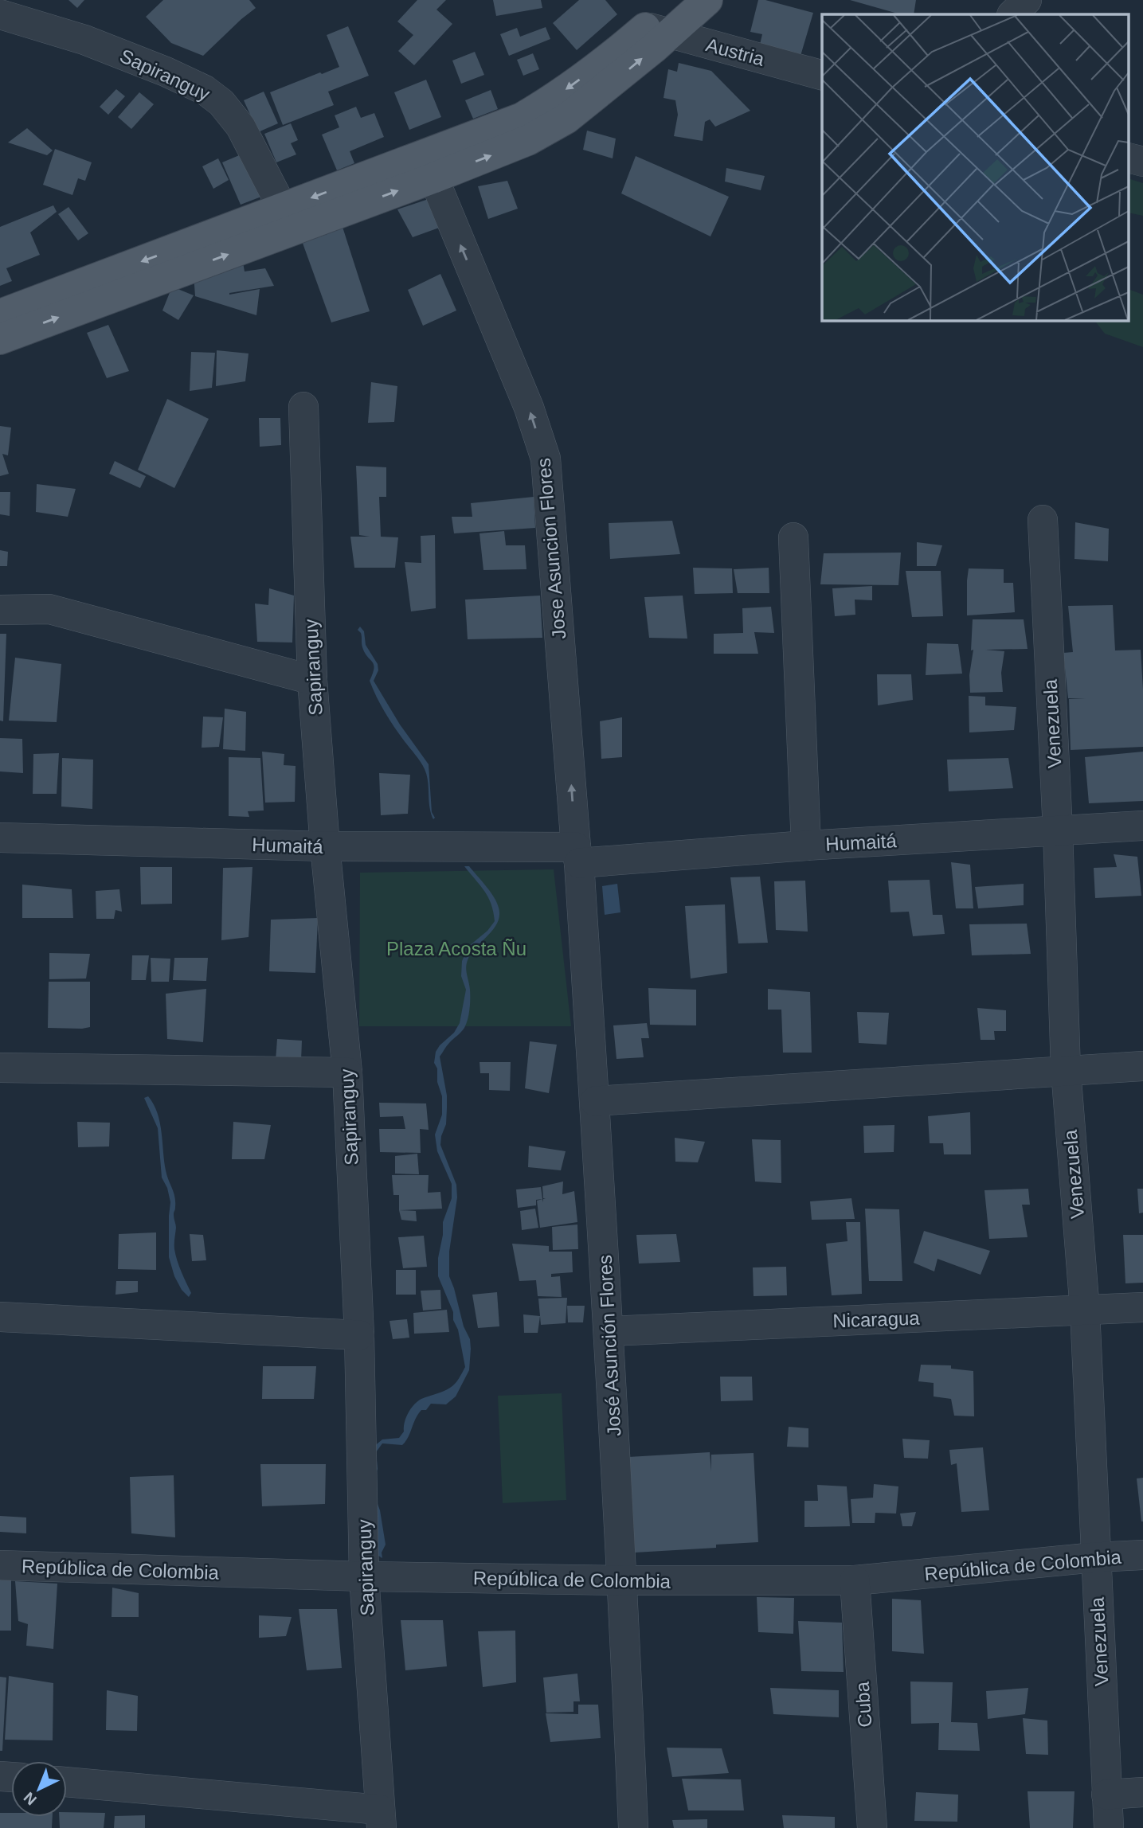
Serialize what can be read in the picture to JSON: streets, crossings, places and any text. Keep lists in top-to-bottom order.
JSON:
{
  "streets": {
    "street": [
      "Austria",
      "Sapiranguy",
      "Jose Asuncion Flores",
      "Venezuela",
      "Humaitá",
      "Nicaragua",
      "José Asunción Flores",
      "República de Colombia",
      "Cuba"
    ]
  },
  "crossings": [
    ["Sapiranguy", "Humaitá"],
    ["Sapiranguy", "República de Colombia"],
    ["Jose Asuncion Flores", "Humaitá"],
    ["Jose Asuncion Flores", "José Asunción Flores"],
    ["Venezuela", "Humaitá"],
    ["Venezuela", "Nicaragua"],
    ["Venezuela", "República de Colombia"],
    ["Humaitá", "José Asunción Flores"],
    ["Nicaragua", "José Asunción Flores"],
    ["José Asunción Flores", "República de Colombia"],
    ["República de Colombia", "Cuba"]
  ],
  "parks": ["Plaza Acosta Ñu"],
  "north": "bottom left"
}
